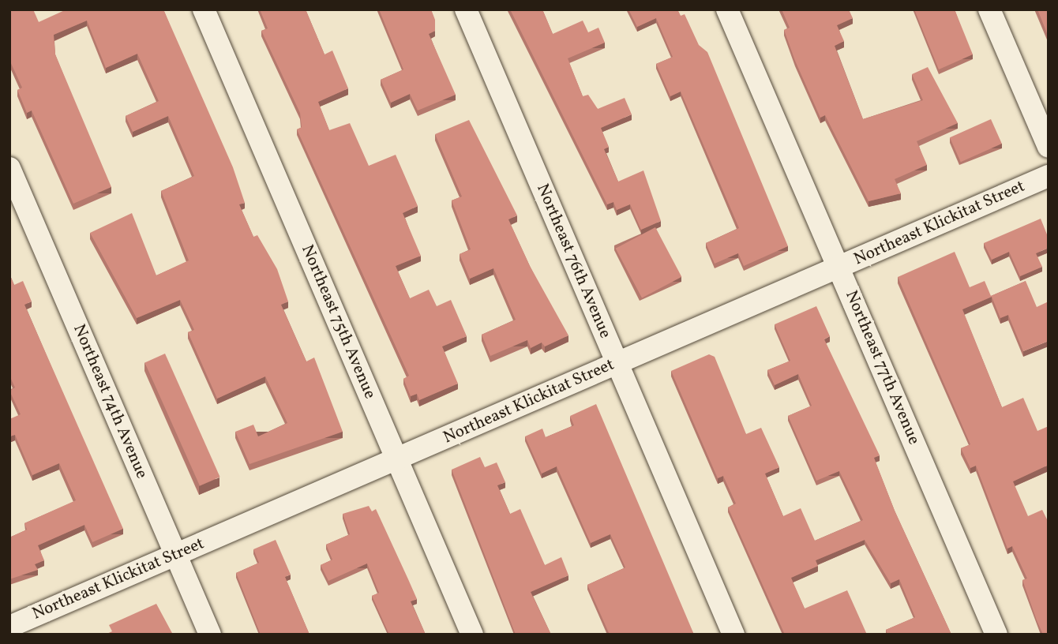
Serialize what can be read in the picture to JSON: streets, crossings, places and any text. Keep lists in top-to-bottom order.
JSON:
{
  "streets": {
    "street": [
      "Northeast Klickitat Street",
      "Northeast 76th Avenue",
      "Northeast 75th Avenue",
      "Northeast 77th Avenue",
      "Northeast 74th Avenue"
    ]
  },
  "crossings": [
    ["Northeast Klickitat Street", "Northeast 76th Avenue"],
    ["Northeast Klickitat Street", "Northeast 75th Avenue"],
    ["Northeast Klickitat Street", "Northeast 77th Avenue"],
    ["Northeast Klickitat Street", "Northeast 74th Avenue"]
  ]
}
